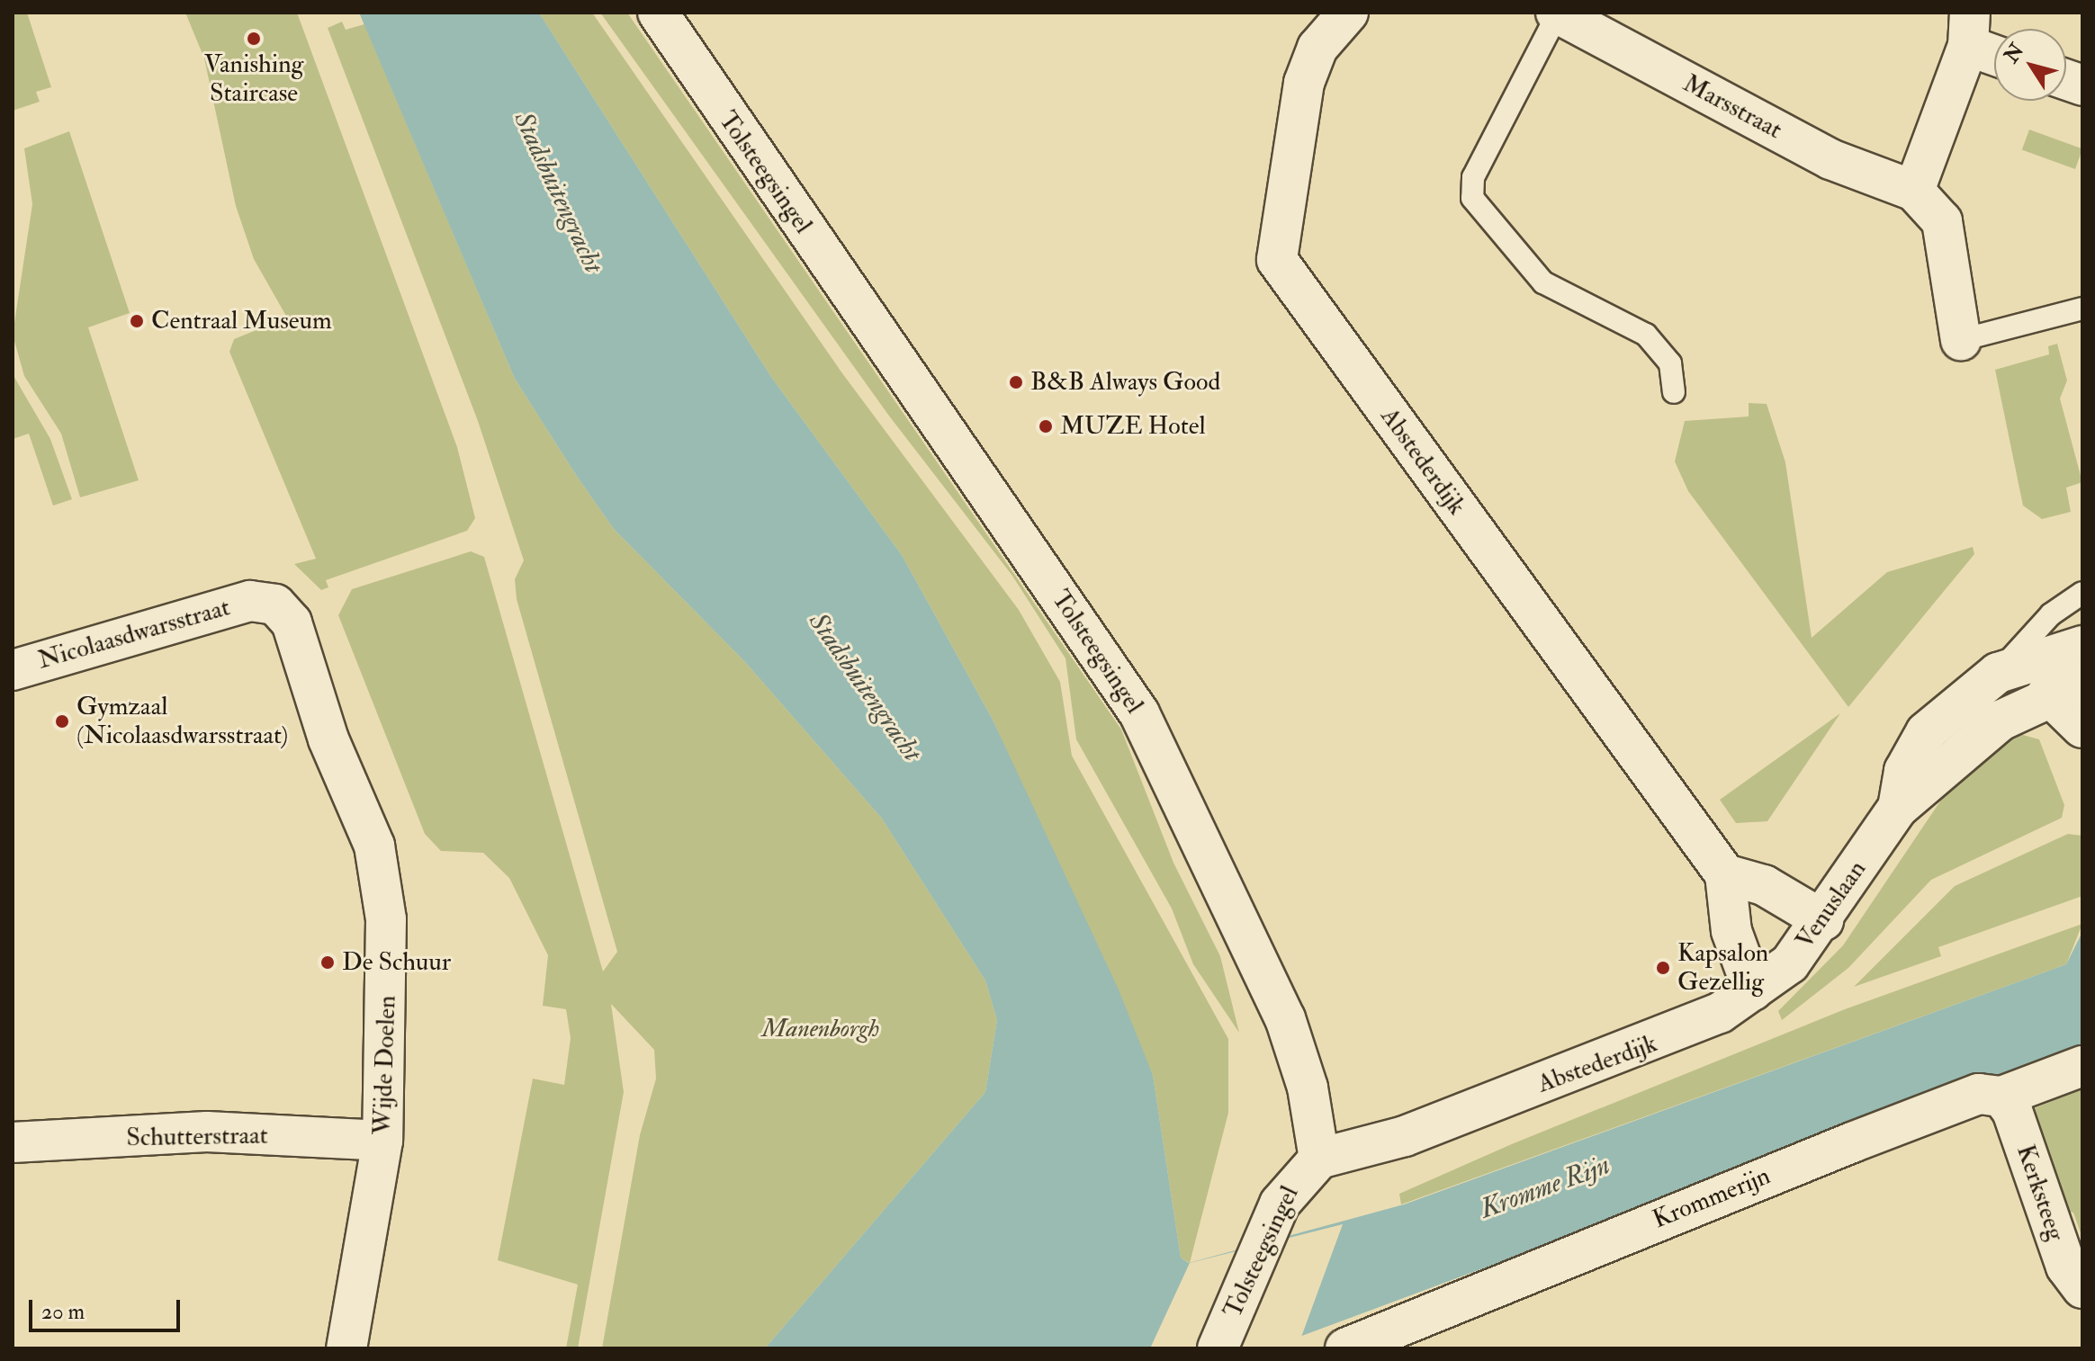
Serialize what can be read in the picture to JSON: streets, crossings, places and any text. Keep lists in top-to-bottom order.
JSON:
{
  "streets": {
    "street": [
      "Marsstraat",
      "Tolsteegsingel",
      "Abstederdijk",
      "Nicolaasdwarsstraat",
      "Venuslaan",
      "Wijde Doelen",
      "Schutterstraat",
      "Kerksteeg",
      "Krommerijn"
    ]
  },
  "crossings": [
    ["Tolsteegsingel", "Abstederdijk"],
    ["Abstederdijk", "Venuslaan"],
    ["Nicolaasdwarsstraat", "Wijde Doelen"],
    ["Wijde Doelen", "Schutterstraat"],
    ["Kerksteeg", "Krommerijn"]
  ],
  "water": ["Stadsbuitengracht", "Kromme Rijn"],
  "parks": ["Manenborgh"],
  "places": [
    "Vanishing Staircase",
    "Centraal Museum",
    "B&B Always Good",
    "MUZE Hotel",
    "Gymzaal (Nicolaasdwarsstraat)",
    "De Schuur",
    "Kapsalon Gezellig"
  ],
  "scale_bar": "20 m",
  "north": "top left"
}
